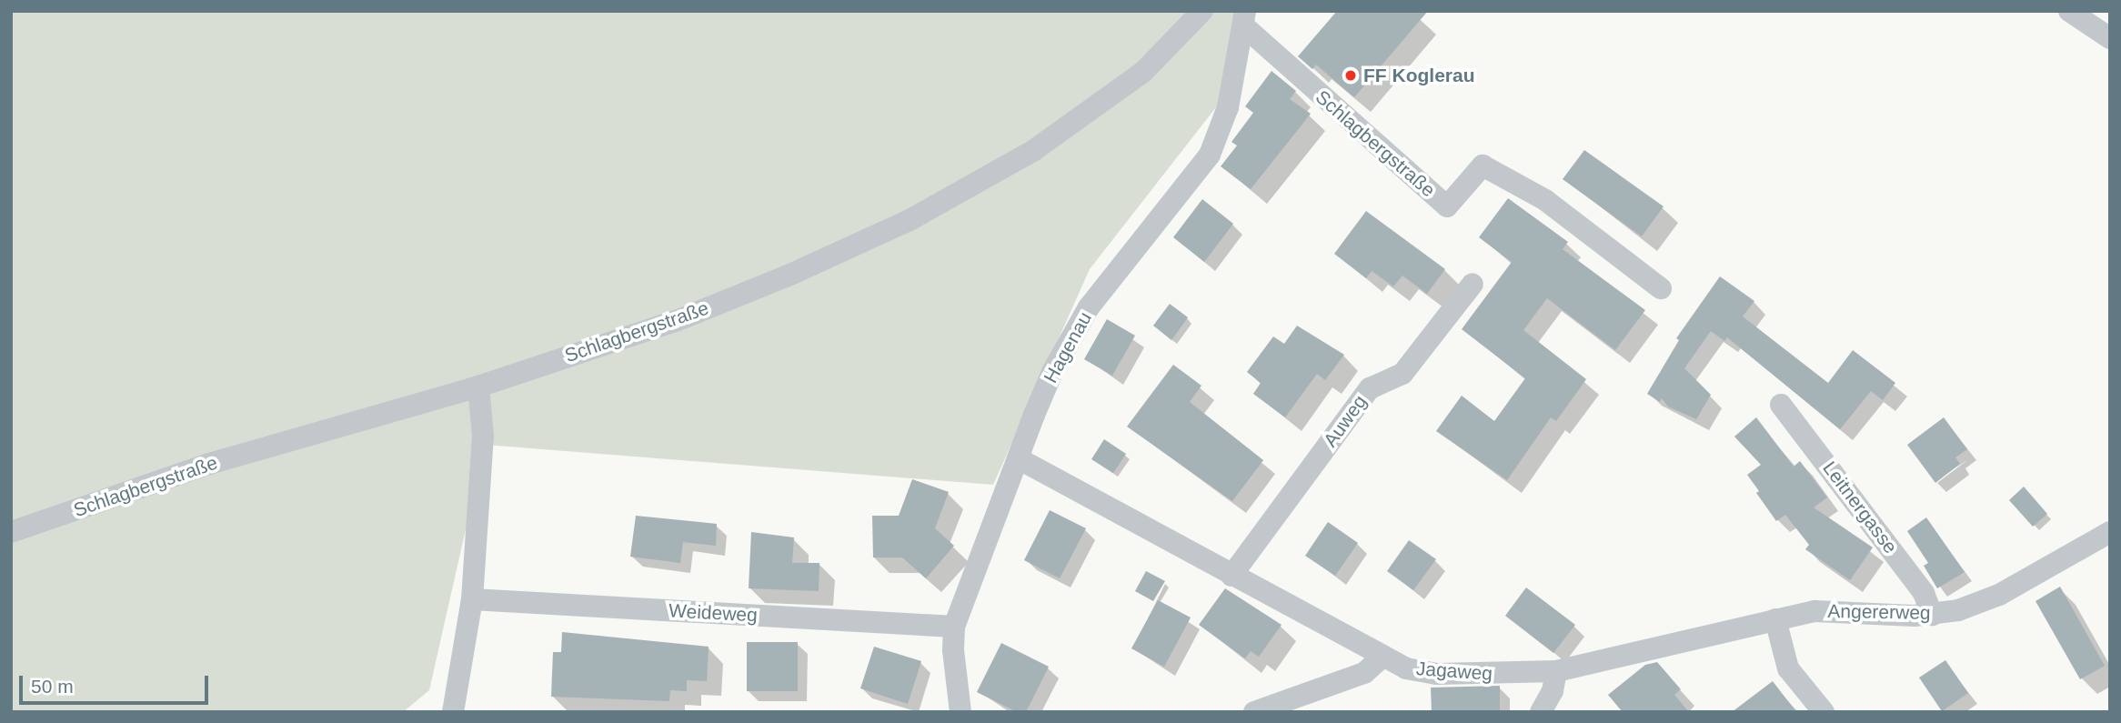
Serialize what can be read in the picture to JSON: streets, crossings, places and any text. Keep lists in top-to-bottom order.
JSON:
{
  "streets": {
    "street": [
      "Schlagbergstraße",
      "Hagenau",
      "Auweg",
      "Leitnergasse",
      "Angererweg",
      "Weideweg",
      "Jagaweg"
    ]
  },
  "crossings": [
    ["Schlagbergstraße", "Hagenau"],
    ["Hagenau", "Weideweg"],
    ["Leitnergasse", "Angererweg"],
    ["Angererweg", "Jagaweg"]
  ],
  "places": ["FF Koglerau"],
  "scale_bar": "50 m"
}
